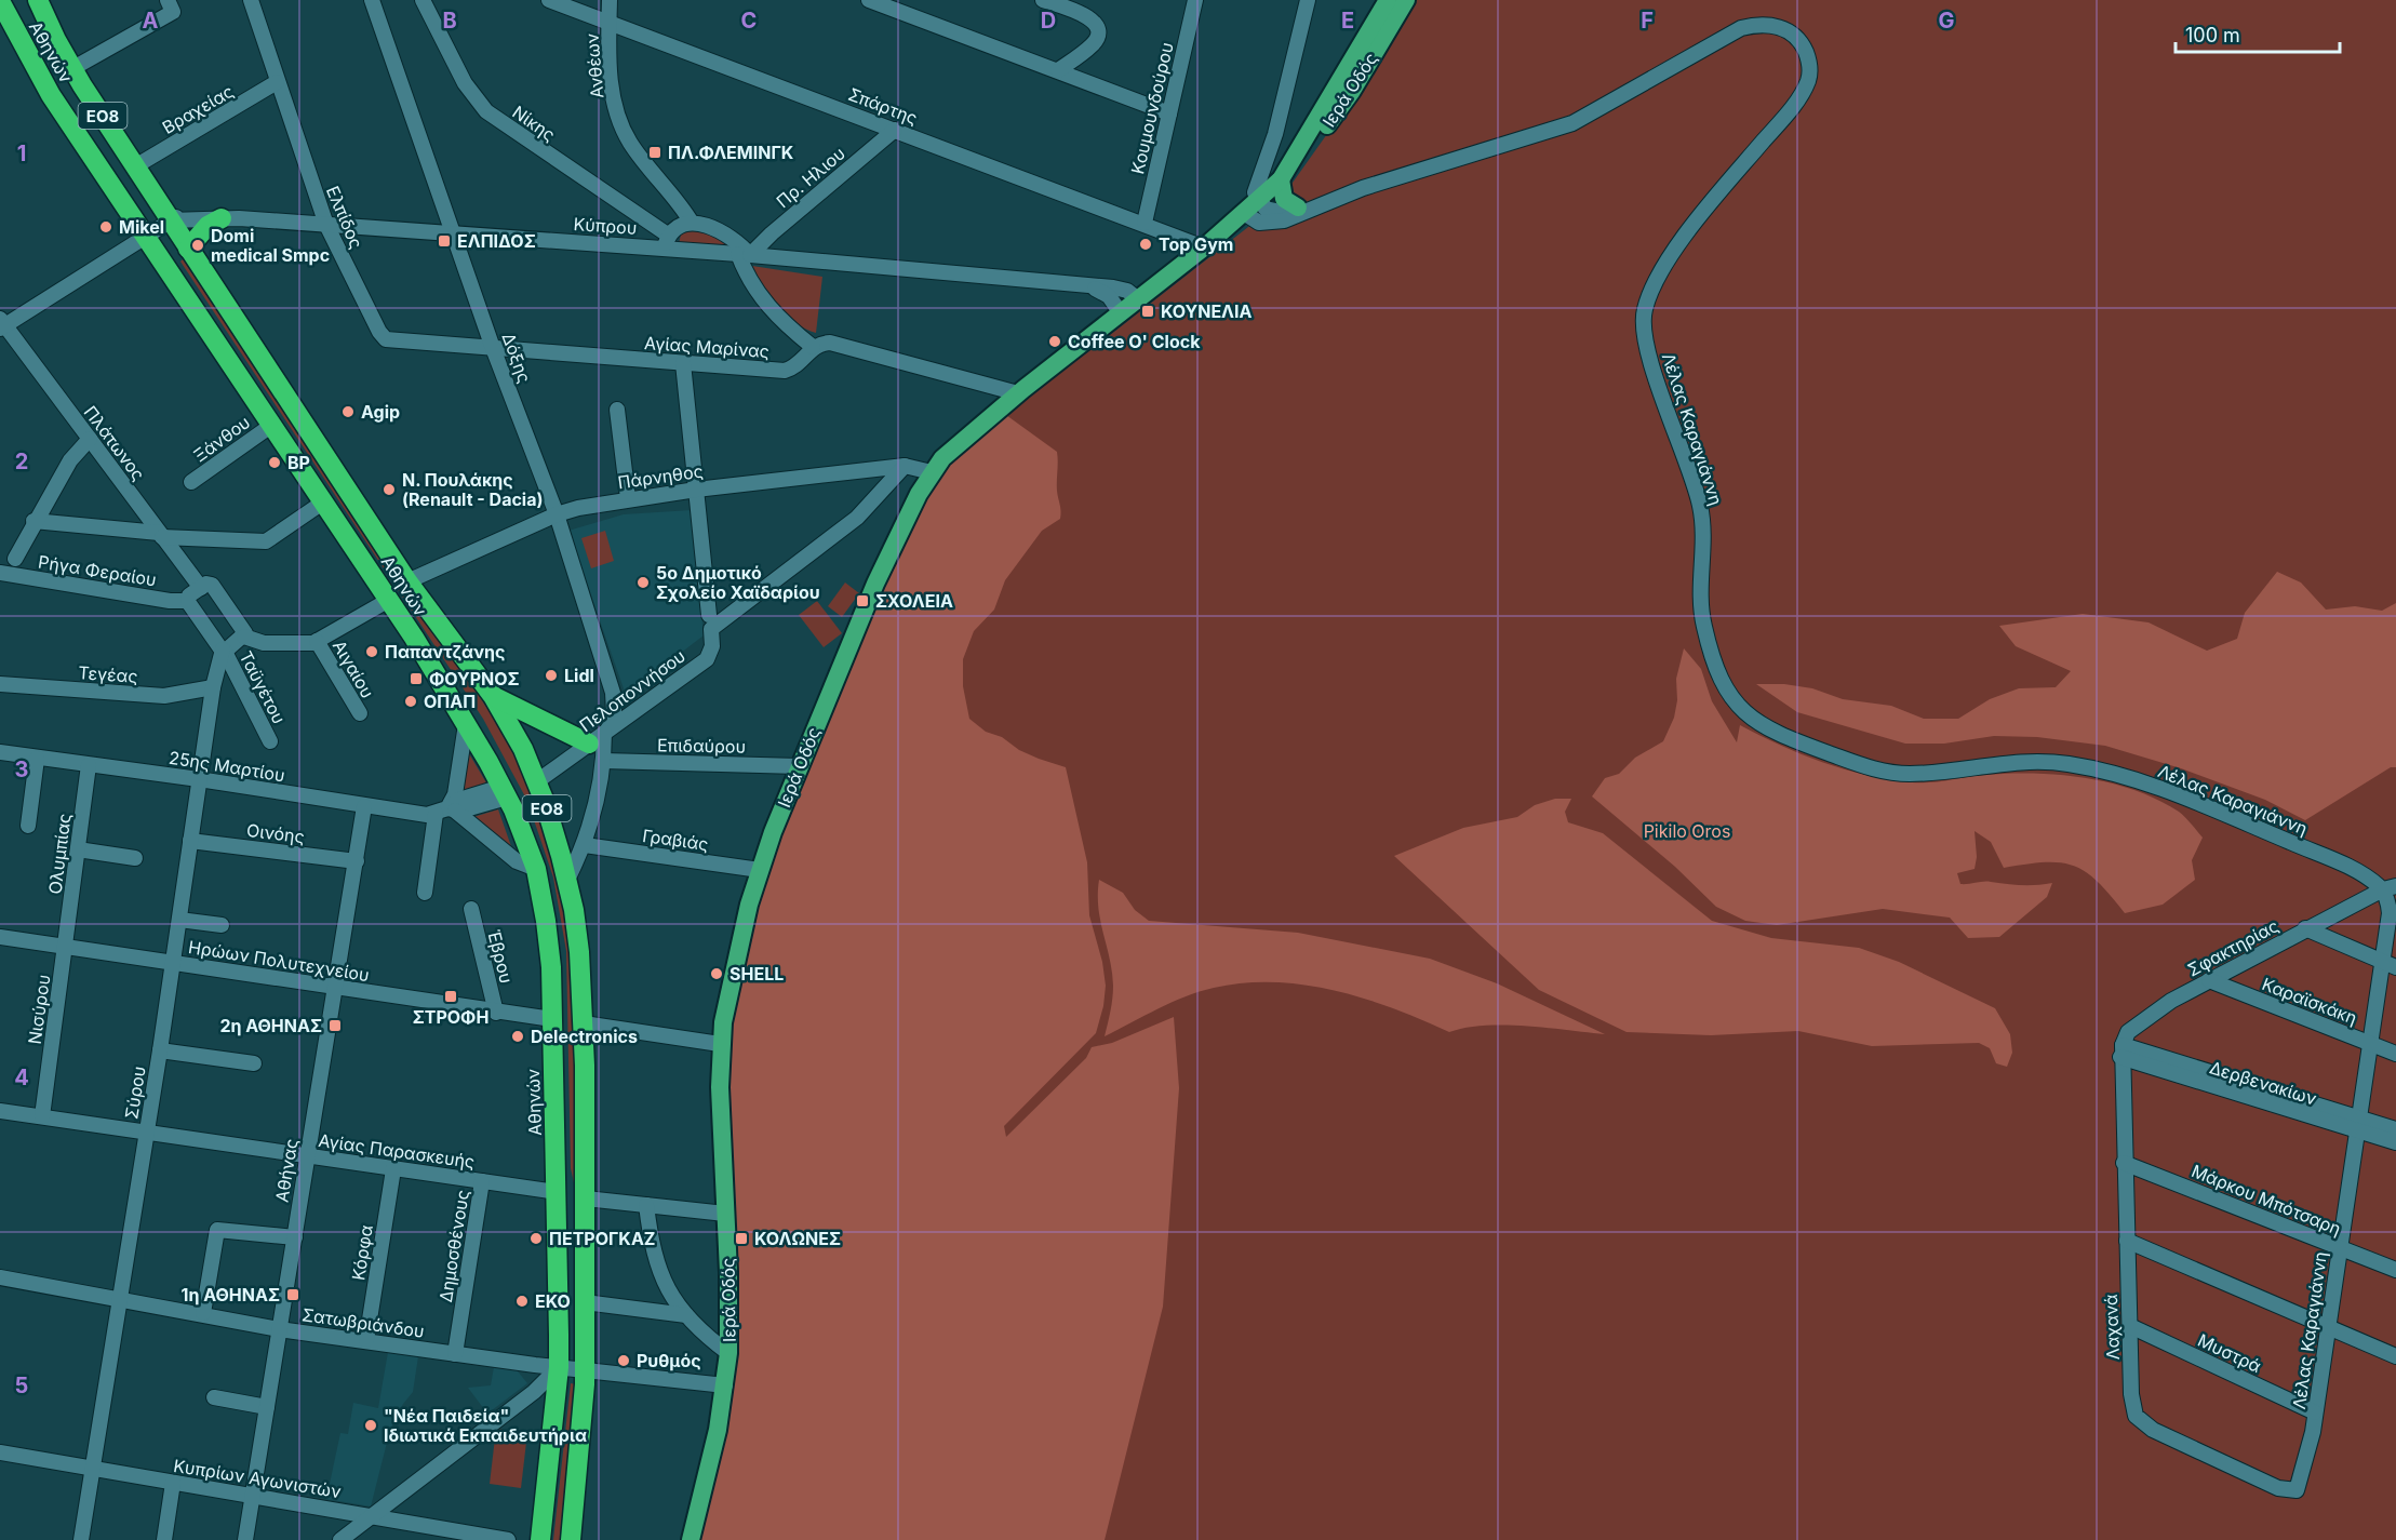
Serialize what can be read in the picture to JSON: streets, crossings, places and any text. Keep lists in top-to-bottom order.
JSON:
{
  "streets": {
    "highway": ["Αθηνών", "ΕΟ8"],
    "main road": ["Ιερά Οδός"],
    "street": [
      "Ανθέων",
      "Σπάρτης",
      "Κουμουνδούρου",
      "Βραχείας",
      "Νίκης",
      "Πρ. Ηλιου",
      "Ελπίδος",
      "Κύπρου",
      "Αγίας Μαρίνας",
      "Δόξης",
      "Λέλας Καραγιάννη",
      "Ξάνθου",
      "Πλάτωνος",
      "Πάρνηθος",
      "Ρήγα Φεραίου",
      "Αιγαίου",
      "Τεγέας",
      "Ταϋγέτου",
      "Πελοποννήσου",
      "Επιδαύρου",
      "25ης Μαρτίου",
      "Οινόης",
      "Γραβιάς",
      "Ολυμπίας",
      "Σφακτηρίας",
      "Έβρου",
      "Ηρώων Πολυτεχνείου",
      "Καραϊσκάκη",
      "Νισύρου",
      "Δερβενακίων",
      "Σύρου",
      "Αγίας Παρασκευής",
      "Αθήνας",
      "Μάρκου Μπότσαρη",
      "Δημοσθένους",
      "Κόρφα",
      "Σατωβριάνδου",
      "Λαχανά",
      "Μυστρά",
      "Κυπρίων Αγωνιστών"
    ]
  },
  "crossings": [
    ["Αθηνών", "Βραχείας"],
    ["Αθηνών", "Κύπρου"],
    ["Αθηνών", "Ξάνθου"],
    ["Αθηνών", "Πάρνηθος"],
    ["Αθηνών", "Πελοποννήσου"],
    ["Αθηνών", "Ηρώων Πολυτεχνείου"],
    ["Αθηνών", "Αγίας Παρασκευής"],
    ["Αθηνών", "Σατωβριάνδου"],
    ["Ανθέων", "Σπάρτης"],
    ["Ιερά Οδός", "Σπάρτης"],
    ["Ιερά Οδός", "Κύπρου"],
    ["Ιερά Οδός", "Λέλας Καραγιάννη"],
    ["Ιερά Οδός", "Πάρνηθος"],
    ["Ιερά Οδός", "Επιδαύρου"],
    ["Ιερά Οδός", "Γραβιάς"],
    ["Ιερά Οδός", "Σατωβριάνδου"],
    ["Σπάρτης", "Κουμουνδούρου"],
    ["Σπάρτης", "Πρ. Ηλιου"],
    ["Βραχείας", "Ελπίδος"],
    ["Νίκης", "Κύπρου"],
    ["Πρ. Ηλιου", "Κύπρου"],
    ["Ελπίδος", "Κύπρου"],
    ["Ελπίδος", "Αγίας Μαρίνας"],
    ["Ελπίδος", "Δόξης"],
    ["Κύπρου", "Δόξης"],
    ["Αγίας Μαρίνας", "Δόξης"],
    ["Δόξης", "Πάρνηθος"],
    ["Δόξης", "Πελοποννήσου"],
    ["Λέλας Καραγιάννη", "Σφακτηρίας"],
    ["Λέλας Καραγιάννη", "Καραϊσκάκη"],
    ["Λέλας Καραγιάννη", "Δερβενακίων"],
    ["Λέλας Καραγιάννη", "Μάρκου Μπότσαρη"],
    ["Λέλας Καραγιάννη", "Λαχανά"],
    ["Λέλας Καραγιάννη", "Μυστρά"],
    ["Πάρνηθος", "Πελοποννήσου"],
    ["Ρήγα Φεραίου", "Ταϋγέτου"],
    ["Τεγέας", "Σύρου"],
    ["Ταϋγέτου", "Σύρου"],
    ["25ης Μαρτίου", "Ολυμπίας"],
    ["25ης Μαρτίου", "Σύρου"],
    ["25ης Μαρτίου", "Αθήνας"],
    ["Οινόης", "Σύρου"],
    ["Οινόης", "Αθήνας"],
    ["Ολυμπίας", "Ηρώων Πολυτεχνείου"],
    ["Ολυμπίας", "Νισύρου"],
    ["Σφακτηρίας", "Καραϊσκάκη"],
    ["Σφακτηρίας", "Δερβενακίων"],
    ["Σφακτηρίας", "Λαχανά"],
    ["Έβρου", "Ηρώων Πολυτεχνείου"],
    ["Ηρώων Πολυτεχνείου", "Νισύρου"],
    ["Ηρώων Πολυτεχνείου", "Σύρου"],
    ["Ηρώων Πολυτεχνείου", "Αθήνας"],
    ["Νισύρου", "Αγίας Παρασκευής"],
    ["Δερβενακίων", "Λαχανά"],
    ["Σύρου", "Αγίας Παρασκευής"],
    ["Σύρου", "Σατωβριάνδου"],
    ["Σύρου", "Κυπρίων Αγωνιστών"],
    ["Αγίας Παρασκευής", "Αθήνας"],
    ["Αγίας Παρασκευής", "Δημοσθένους"],
    ["Αγίας Παρασκευής", "Κόρφα"],
    ["Αθήνας", "Σατωβριάνδου"],
    ["Αθήνας", "Κυπρίων Αγωνιστών"],
    ["Μάρκου Μπότσαρη", "Λαχανά"],
    ["Δημοσθένους", "Σατωβριάνδου"],
    ["Κόρφα", "Σατωβριάνδου"],
    ["Λαχανά", "Μυστρά"]
  ],
  "parks": ["Pikilo Oros"],
  "places": {
    "transit": [
      "ΠΛ.ΦΛΕΜΙΝΓΚ",
      "ΕΛΠΙΔΟΣ",
      "ΚΟΥΝΕΛΙΑ",
      "ΣΧΟΛΕΙΑ",
      "ΦΟΥΡΝΟΣ",
      "ΣΤΡΟΦΗ",
      "2η ΑΘΗΝΑΣ",
      "ΚΟΛΩΝΕΣ",
      "1η ΑΘΗΝΑΣ"
    ],
    "other": [
      "Mikel",
      "Top Gym",
      "Domi medical Smpc",
      "Coffee O' Clock",
      "Agip",
      "BP",
      "Ν. Πουλάκης (Renault - Dacia)",
      "5ο Δημοτικό Σχολείο Χαϊδαρίου",
      "Παπαντζάνης",
      "Lidl",
      "ΟΠΑΠ",
      "SHELL",
      "Delectronics",
      "ΠΕΤΡΟΓΚΑΖ",
      "EKO",
      "Ρυθμός",
      "\"Νέα Παιδεία\" Ιδιωτικά Εκπαιδευτήρια"
    ]
  },
  "scale_bar": "100 m",
  "grid": {
    "columns": [
      "A",
      "B",
      "C",
      "D",
      "E",
      "F",
      "G"
    ],
    "rows": [
      "1",
      "2",
      "3",
      "4",
      "5"
    ]
  }
}
